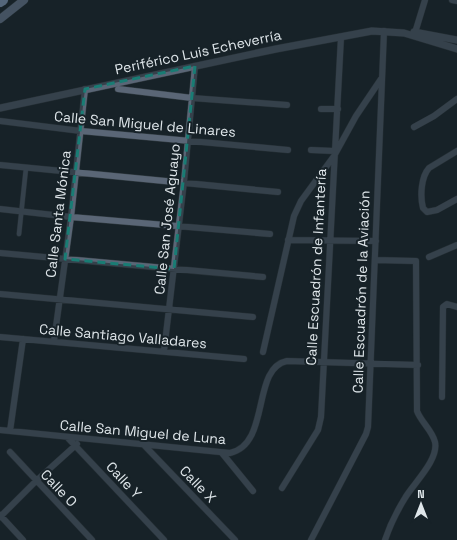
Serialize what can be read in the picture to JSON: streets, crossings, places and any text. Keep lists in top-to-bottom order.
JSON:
{
  "streets": {
    "street": [
      "Periférico Luis Echeverría",
      "Calle San Miguel de Linares",
      "Calle Santa Mónica",
      "Calle San José Aguayo",
      "Calle Escuadrón de Infantería",
      "Calle Escuadrón de la Aviación",
      "Calle Santiago Valladares",
      "Calle San Miguel de Luna",
      "Calle Y",
      "Calle X",
      "Calle O"
    ]
  },
  "crossings": [
    ["Periférico Luis Echeverría", "Calle Santa Mónica"],
    ["Periférico Luis Echeverría", "Calle San José Aguayo"],
    ["Periférico Luis Echeverría", "Calle Escuadrón de Infantería"],
    ["Periférico Luis Echeverría", "Calle Escuadrón de la Aviación"],
    ["Calle San Miguel de Linares", "Calle Santa Mónica"],
    ["Calle San Miguel de Linares", "Calle San José Aguayo"],
    ["Calle Santa Mónica", "Calle Santiago Valladares"],
    ["Calle San José Aguayo", "Calle Santiago Valladares"],
    ["Calle Escuadrón de Infantería", "Calle San Miguel de Luna"],
    ["Calle Escuadrón de la Aviación", "Calle San Miguel de Luna"],
    ["Calle San Miguel de Luna", "Calle Y"],
    ["Calle San Miguel de Luna", "Calle X"]
  ],
  "north": "top"
}
